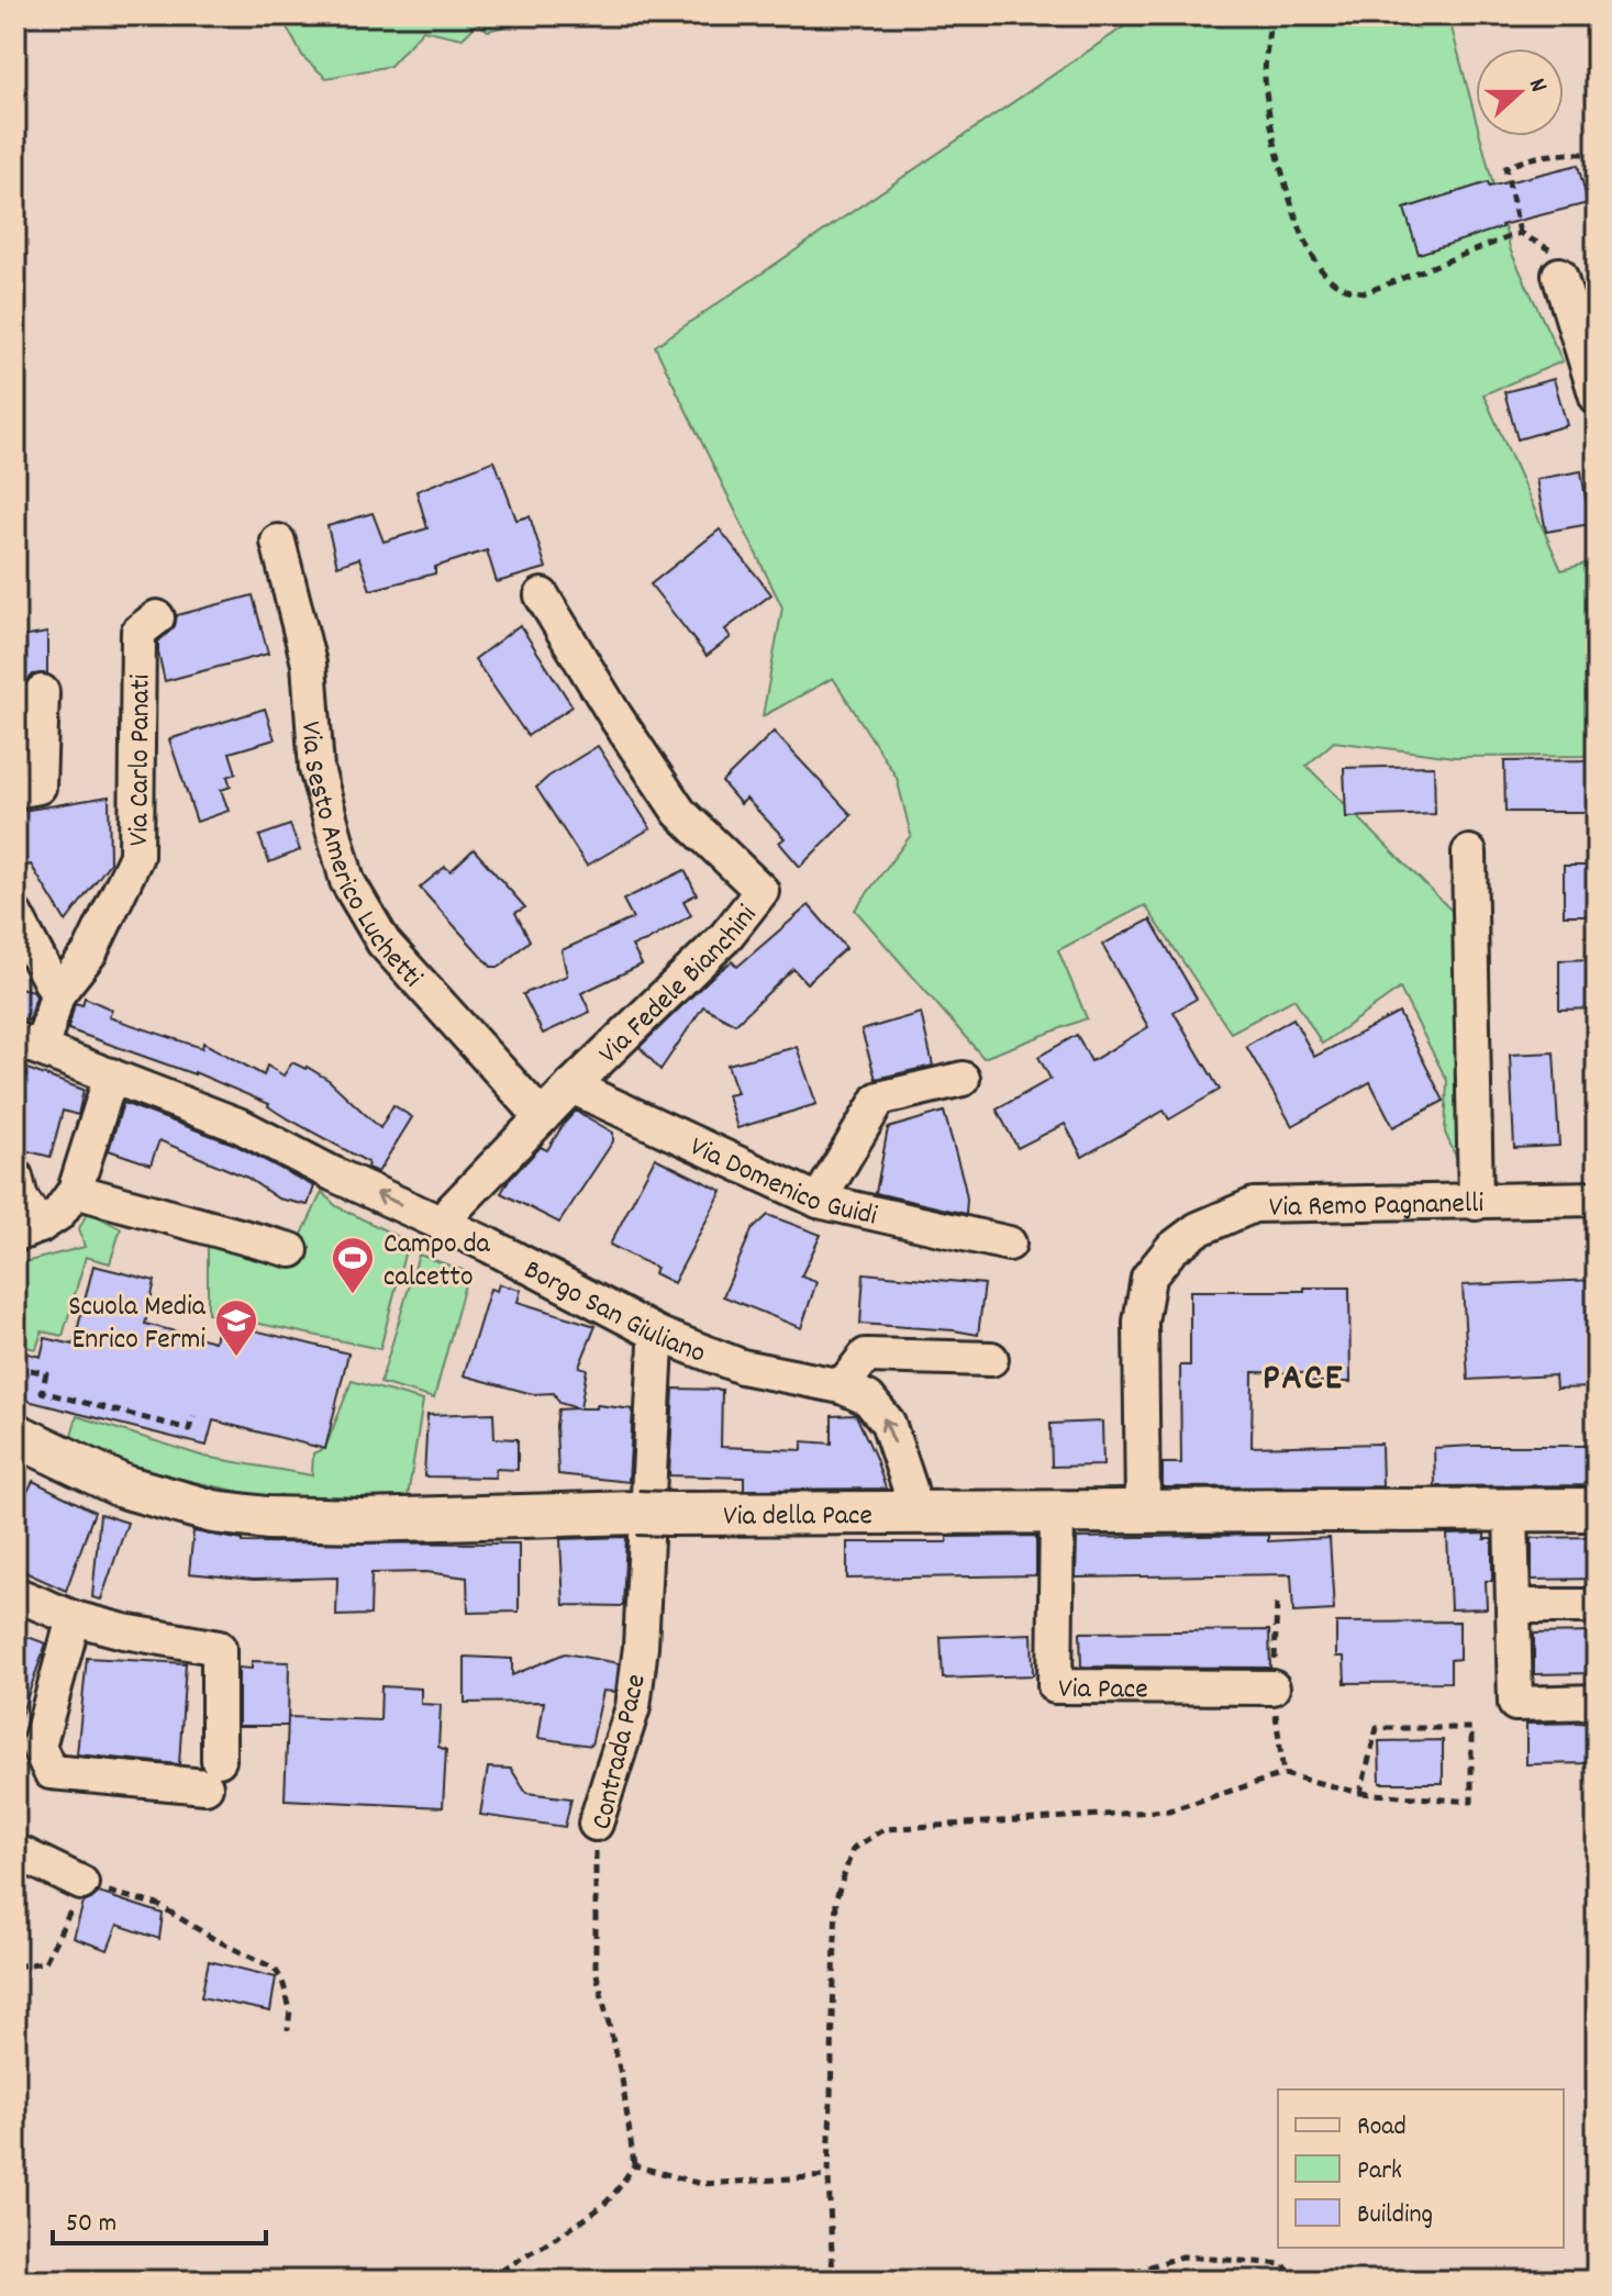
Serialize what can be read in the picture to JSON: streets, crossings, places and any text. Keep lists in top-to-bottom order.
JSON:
{
  "streets": {
    "main road": ["Via della Pace"],
    "street": [
      "Via Carlo Panati",
      "Via Sesto Americo Luchetti",
      "Via Fedele Bianchini",
      "Via Domenico Guidi",
      "Via Remo Pagnanelli",
      "Borgo San Giuliano",
      "Via Pace",
      "Contrada Pace"
    ]
  },
  "crossings": [
    ["Via Carlo Panati", "Borgo San Giuliano"],
    ["Via Sesto Americo Luchetti", "Via Fedele Bianchini"],
    ["Via Fedele Bianchini", "Via Domenico Guidi"],
    ["Via Fedele Bianchini", "Borgo San Giuliano"],
    ["Via Remo Pagnanelli", "Via della Pace"],
    ["Borgo San Giuliano", "Via della Pace"],
    ["Borgo San Giuliano", "Contrada Pace"],
    ["Via della Pace", "Via Pace"]
  ],
  "districts": ["PACE"],
  "places": {
    "sports": ["Campo da calcetto"],
    "school or university": ["Scuola Media Enrico Fermi"]
  },
  "legend": ["Road", "Park", "Building"],
  "scale_bar": "50 m",
  "north": "right"
}
